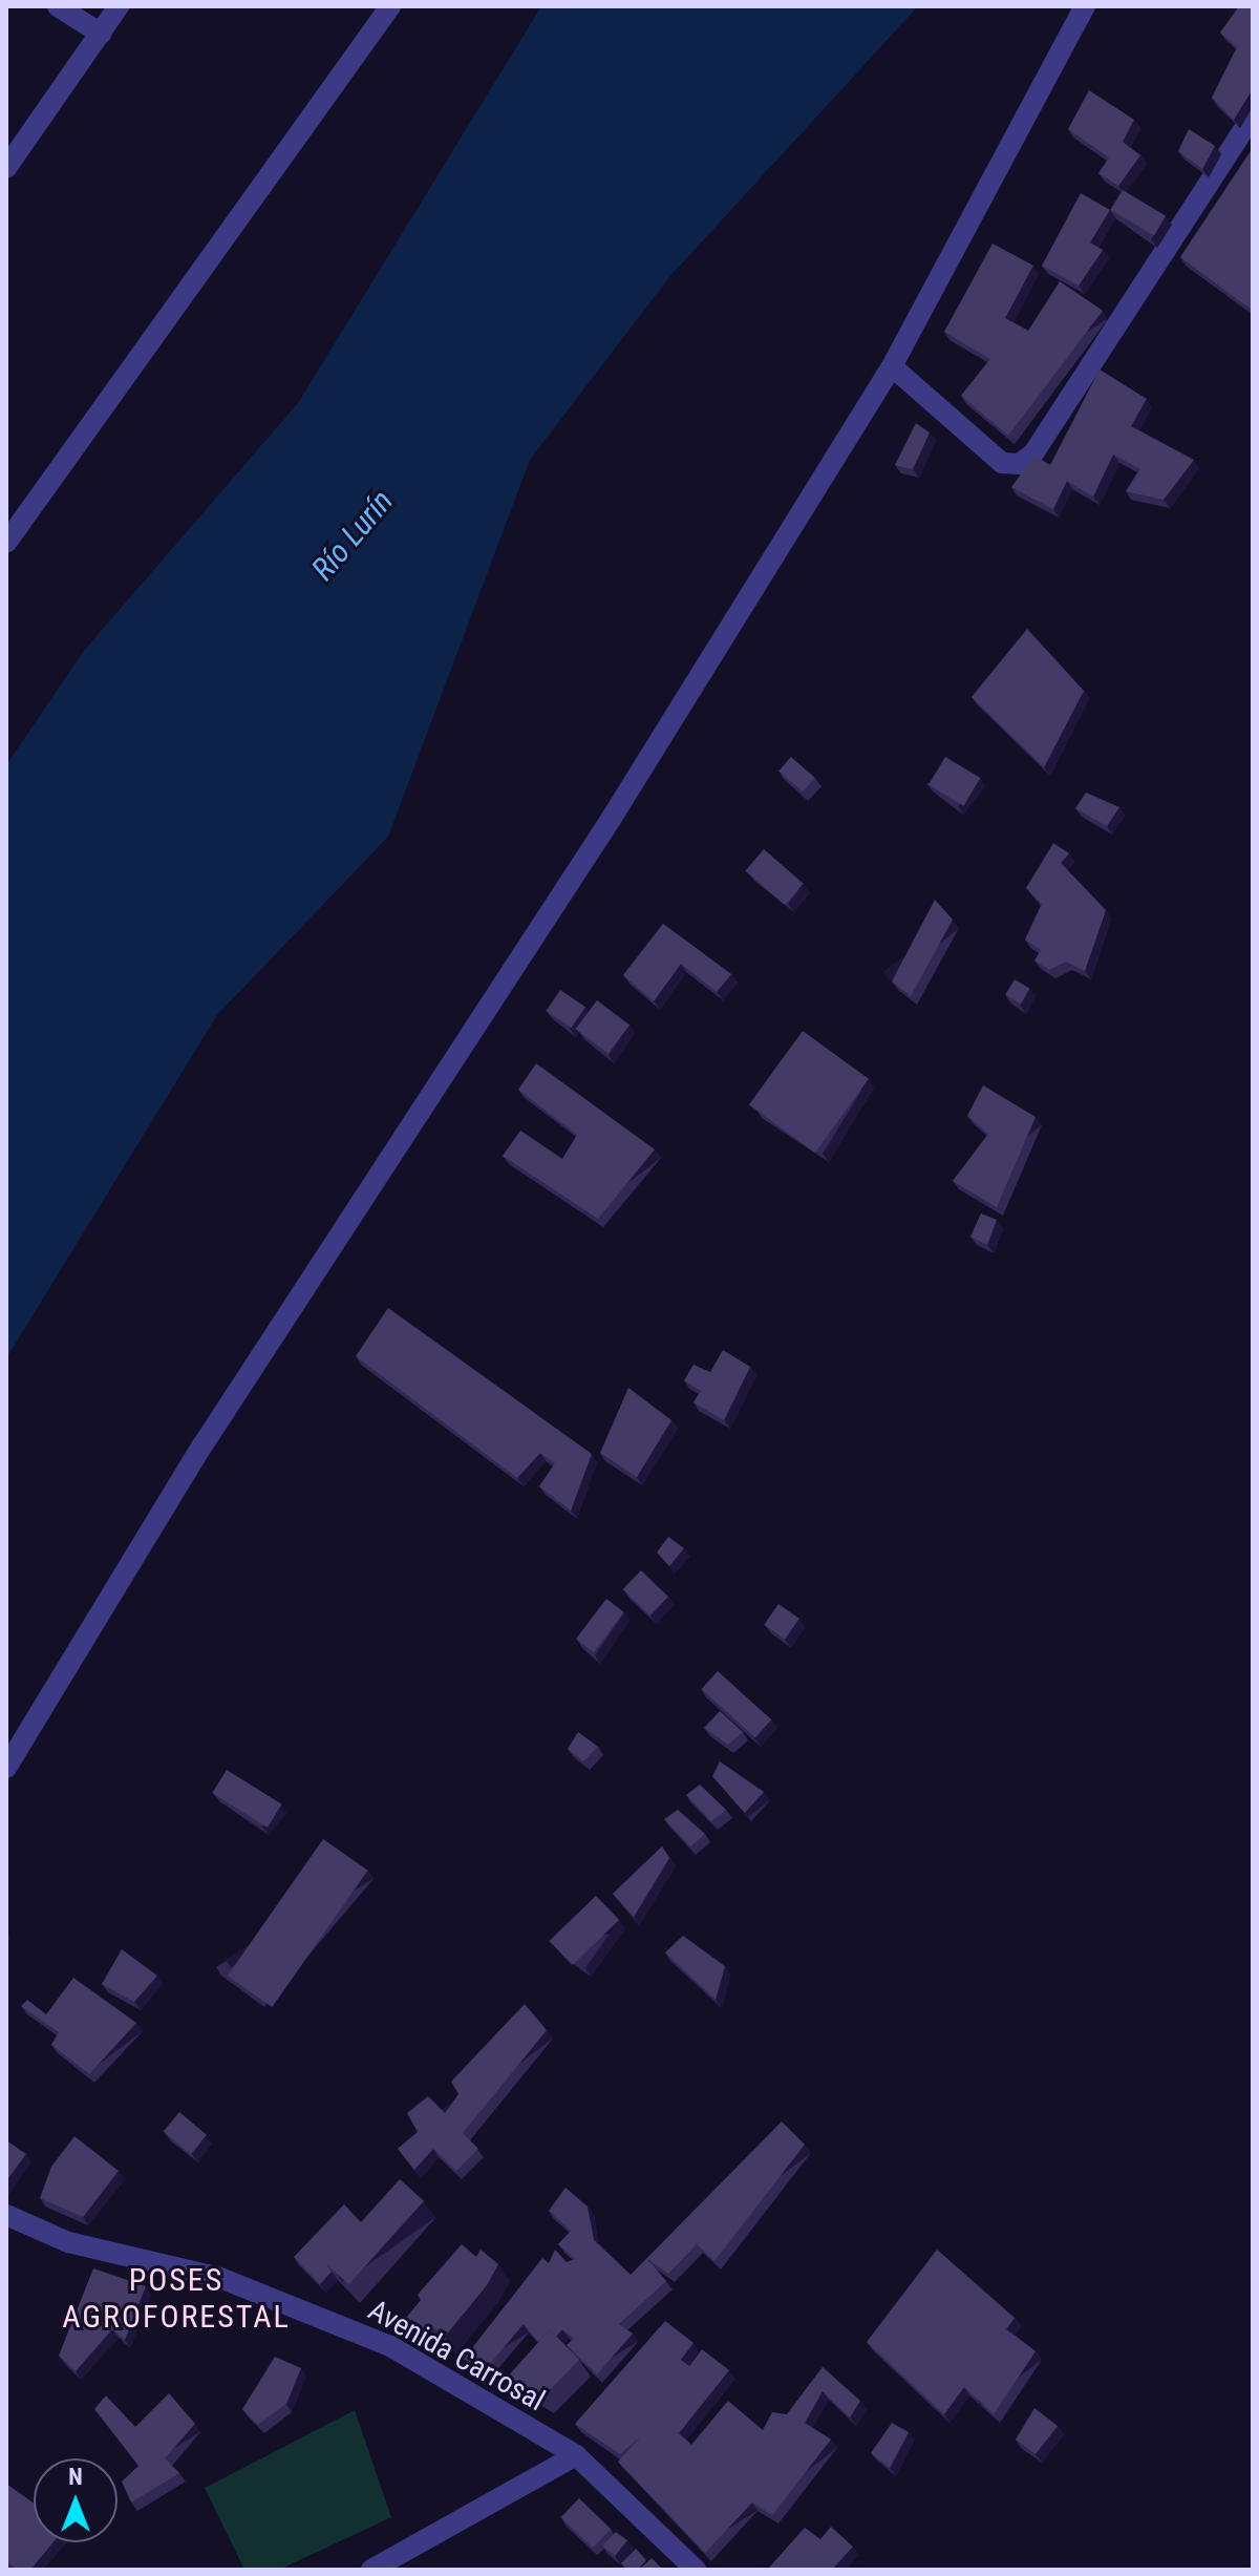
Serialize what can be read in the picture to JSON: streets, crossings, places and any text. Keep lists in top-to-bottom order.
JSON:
{
  "streets": {
    "street": ["Avenida Carrosal"]
  },
  "districts": ["POSES AGROFORESTAL"],
  "water": ["Río Lurín"],
  "north": "top"
}
